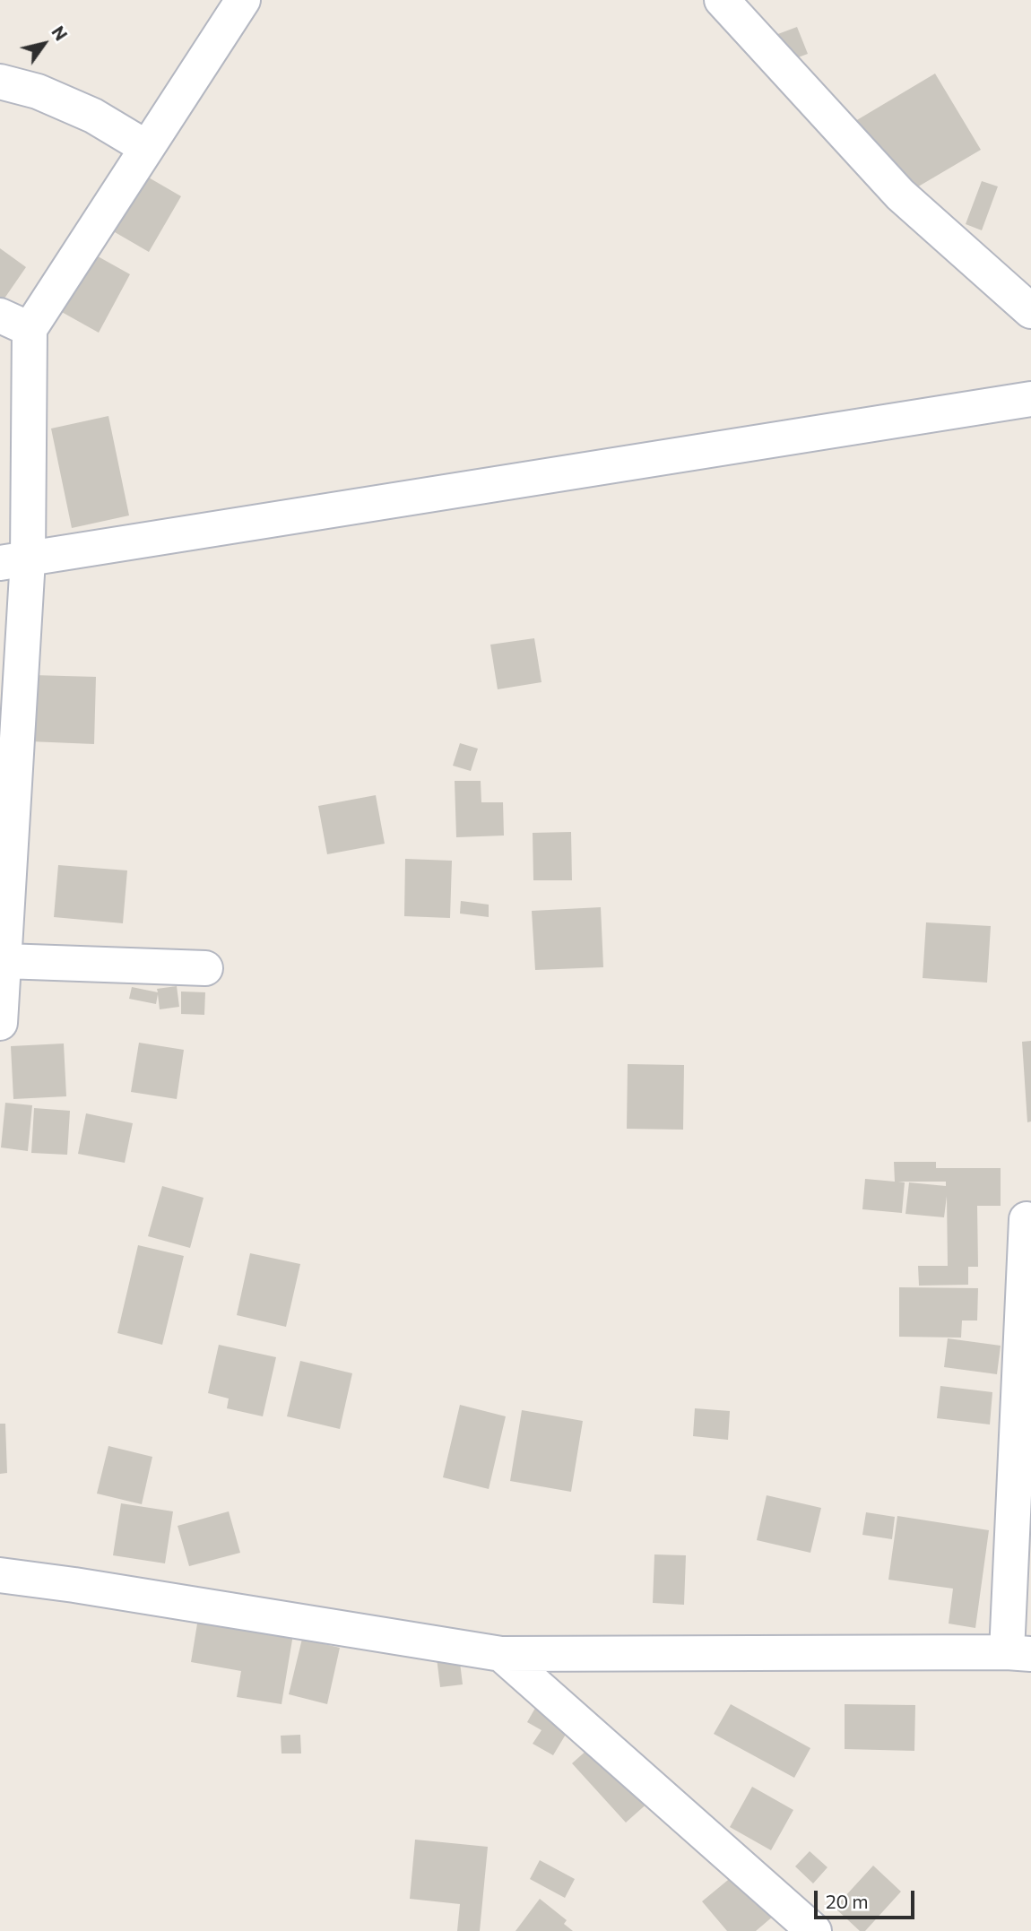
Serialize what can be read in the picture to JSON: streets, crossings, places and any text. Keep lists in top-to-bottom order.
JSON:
{
  "scale_bar": "20 m",
  "north": "top right"
}
